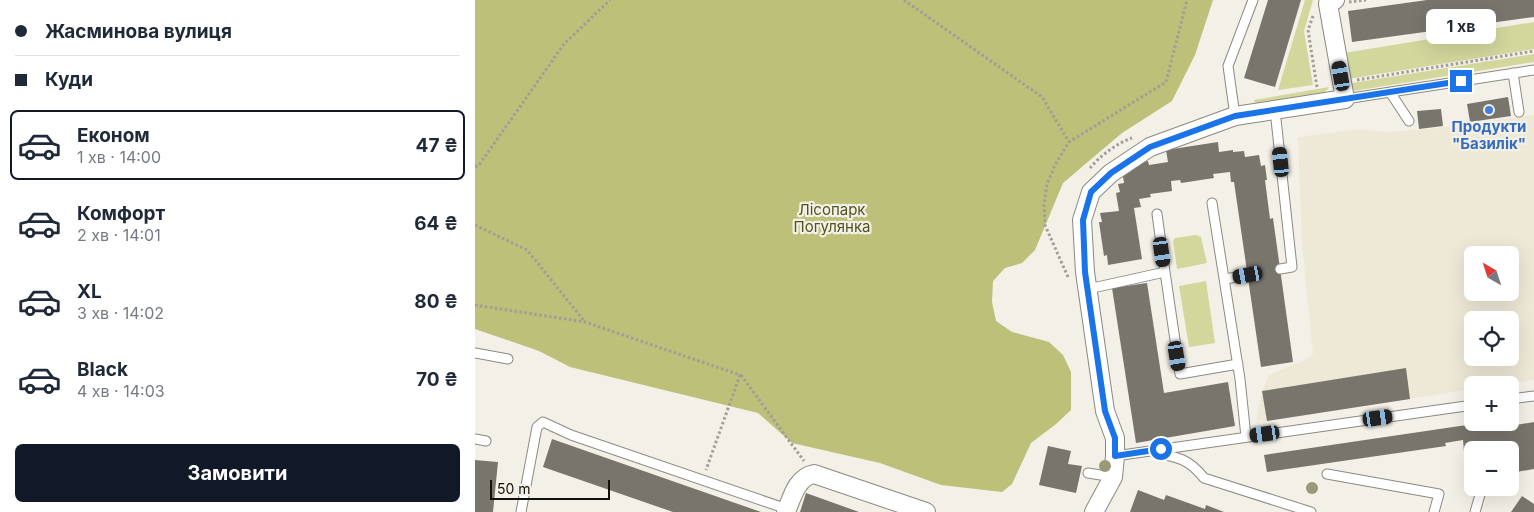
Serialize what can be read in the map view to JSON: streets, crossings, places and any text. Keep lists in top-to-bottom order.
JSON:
{
  "parks": ["Лісопарк Погулянка"],
  "places": ["Продукти \"Базилік\""],
  "scale_bar": "50 m",
  "north": "top left",
  "page": {
    "banner": ["Жасминова вулиця", "Куди"],
    "bubble": "1 хв",
    "list": [
      {
        "name": "Економ",
        "note": "1 хв · 14:00",
        "value": "47 ₴"
      },
      {
        "name": "Комфорт",
        "note": "2 хв · 14:01",
        "value": "64 ₴"
      },
      {
        "name": "XL",
        "note": "3 хв · 14:02",
        "value": "80 ₴"
      },
      {
        "name": "Black",
        "note": "4 хв · 14:03",
        "value": "70 ₴"
      }
    ],
    "map_buttons": ["+", "−"],
    "buttons": "Замовити",
    "scale": "50 m"
  }
}
